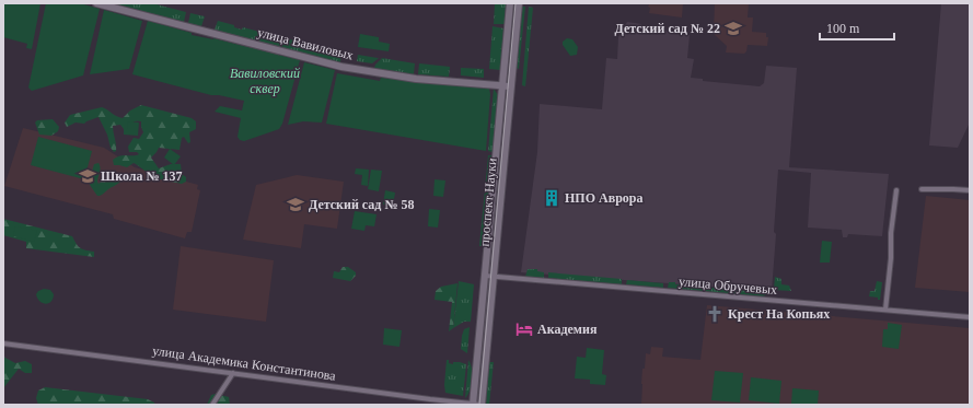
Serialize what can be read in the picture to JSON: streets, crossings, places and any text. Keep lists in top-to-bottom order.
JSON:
{
  "streets": {
    "main road": ["улица Вавиловых", "проспект Науки"],
    "street": ["улица Обручевых", "улица Академика Константинова"]
  },
  "crossings": [
    ["улица Вавиловых", "проспект Науки"],
    ["проспект Науки", "улица Обручевых"],
    ["проспект Науки", "улица Академика Константинова"]
  ],
  "parks": ["Вавиловский сквер"],
  "places": {
    "school or university": ["Детский сад № 22", "Школа № 137", "Детский сад № 58"],
    "building": ["НПО Аврора"],
    "church": ["Крест На Копьях"],
    "hotel": ["Академия"]
  },
  "scale_bar": "100 m"
}
